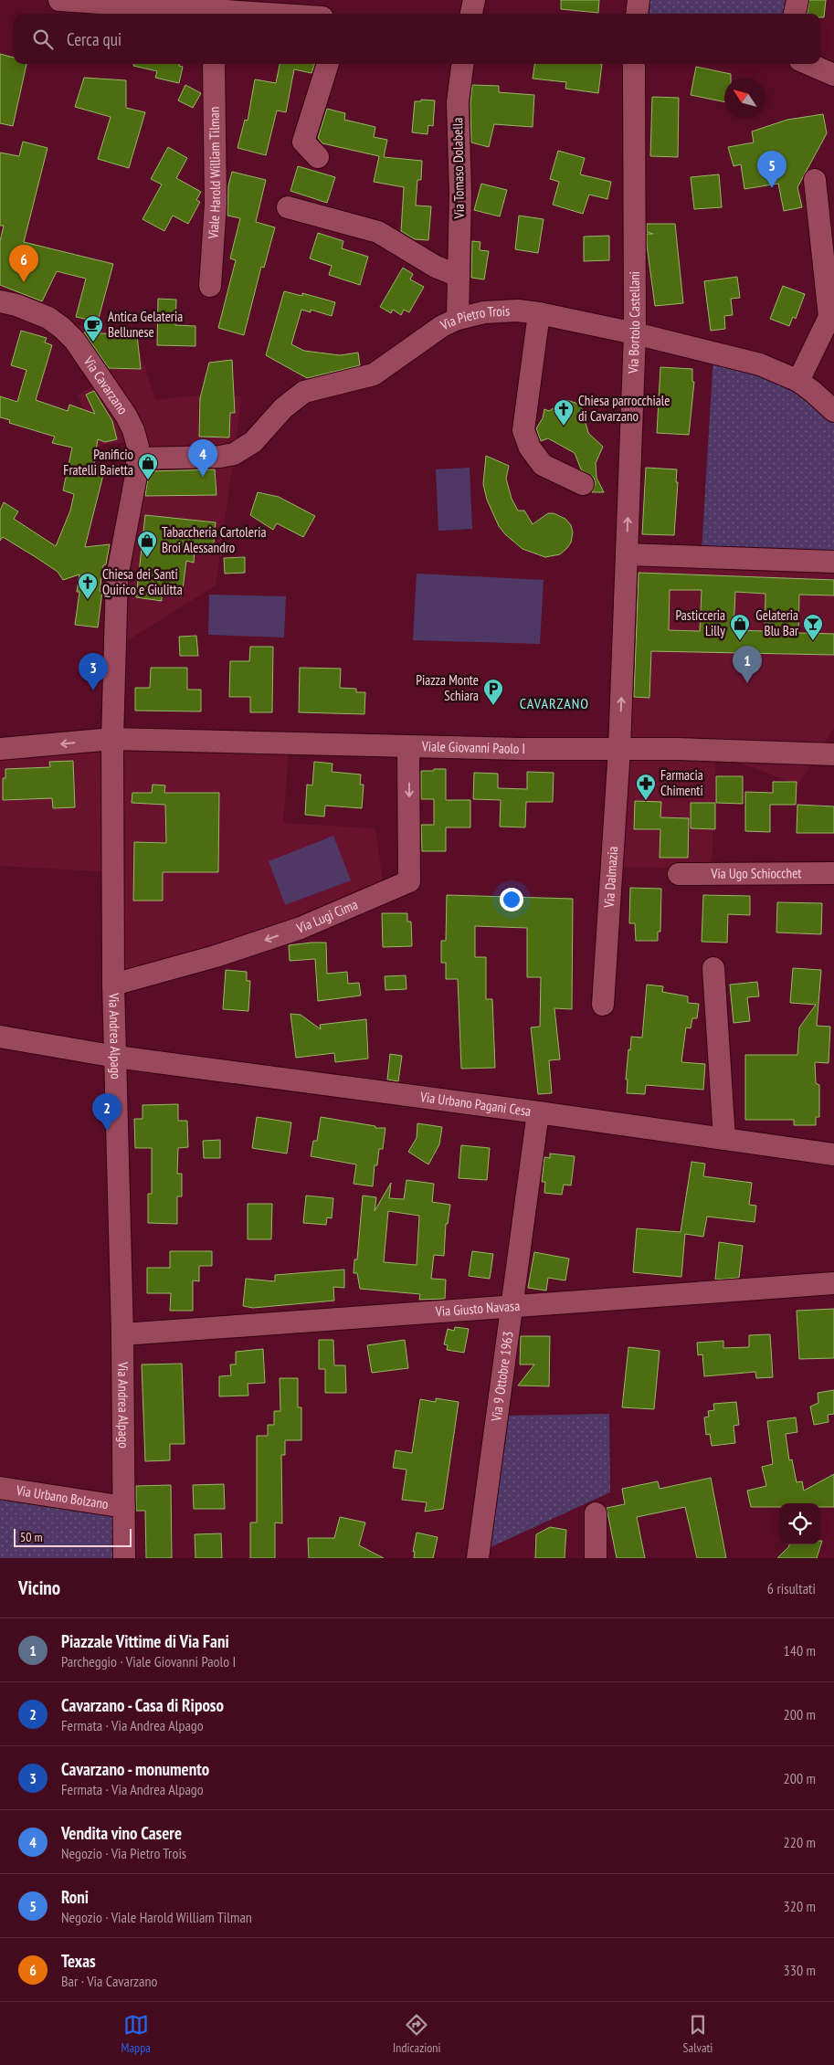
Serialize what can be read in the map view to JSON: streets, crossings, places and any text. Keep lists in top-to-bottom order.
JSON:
{
  "streets": {
    "street": [
      "Via Tomaso Dolabella",
      "Viale Harold William Tilman",
      "Via Pietro Trois",
      "Via Bortolo Castellani",
      "Via Cavarzano",
      "Viale Giovanni Paolo I",
      "Via Ugo Schiocchet",
      "Via Dalmazia",
      "Via Lugi Cima",
      "Via Andrea Alpago",
      "Via Urbano Pagani Cesa",
      "Via Giusto Navasa",
      "Via 9 Ottobre 1963",
      "Via Urbano Bolzano"
    ]
  },
  "crossings": [
    ["Via Tomaso Dolabella", "Via Pietro Trois"],
    ["Via Pietro Trois", "Via Bortolo Castellani"],
    ["Via Pietro Trois", "Via Cavarzano"],
    ["Via Bortolo Castellani", "Viale Giovanni Paolo I"],
    ["Via Bortolo Castellani", "Via Dalmazia"],
    ["Via Cavarzano", "Via Andrea Alpago"],
    ["Viale Giovanni Paolo I", "Via Dalmazia"],
    ["Viale Giovanni Paolo I", "Via Lugi Cima"],
    ["Viale Giovanni Paolo I", "Via Andrea Alpago"],
    ["Via Lugi Cima", "Via Andrea Alpago"],
    ["Via Andrea Alpago", "Via Urbano Pagani Cesa"],
    ["Via Andrea Alpago", "Via Giusto Navasa"],
    ["Via Andrea Alpago", "Via Urbano Bolzano"],
    ["Via Urbano Pagani Cesa", "Via 9 Ottobre 1963"],
    ["Via Giusto Navasa", "Via 9 Ottobre 1963"]
  ],
  "one_way": ["Via Bortolo Castellani", "Via Lugi Cima"],
  "districts": ["CAVARZANO"],
  "places": {
    "cafe": ["Antica Gelateria Bellunese"],
    "church": ["Chiesa parrocchiale di Cavarzano", "Chiesa dei Santi Quirico e Giulitta"],
    "shop": ["Panificio Fratelli Baietta", "Tabaccheria Cartoleria Broi Alessandro", "Pasticceria Lilly"],
    "bar": ["Gelateria Blu Bar"],
    "parking": ["Piazza Monte Schiara"],
    "pharmacy": ["Farmacia Chimenti"]
  },
  "scale_bar": "50 m",
  "north": "top left",
  "page": {
    "search": "Cerca qui",
    "pins": [
      "5",
      "6",
      "4",
      "1",
      "3",
      "2"
    ],
    "scale": "50 m",
    "heading": ["Vicino", "6 risultati"],
    "list": [
      {
        "mark": "1",
        "name": "Piazzale Vittime di Via Fani",
        "note": "Parcheggio · Viale Giovanni Paolo I",
        "value": "140 m"
      },
      {
        "mark": "2",
        "name": "Cavarzano - Casa di Riposo",
        "note": "Fermata · Via Andrea Alpago",
        "value": "200 m"
      },
      {
        "mark": "3",
        "name": "Cavarzano - monumento",
        "note": "Fermata · Via Andrea Alpago",
        "value": "200 m"
      },
      {
        "mark": "4",
        "name": "Vendita vino Casere",
        "note": "Negozio · Via Pietro Trois",
        "value": "220 m"
      },
      {
        "mark": "5",
        "name": "Roni",
        "note": "Negozio · Viale Harold William Tilman",
        "value": "320 m"
      },
      {
        "mark": "6",
        "name": "Texas",
        "note": "Bar · Via Cavarzano",
        "value": "330 m"
      }
    ],
    "nav": ["Mappa", "Indicazioni", "Salvati"]
  }
}
